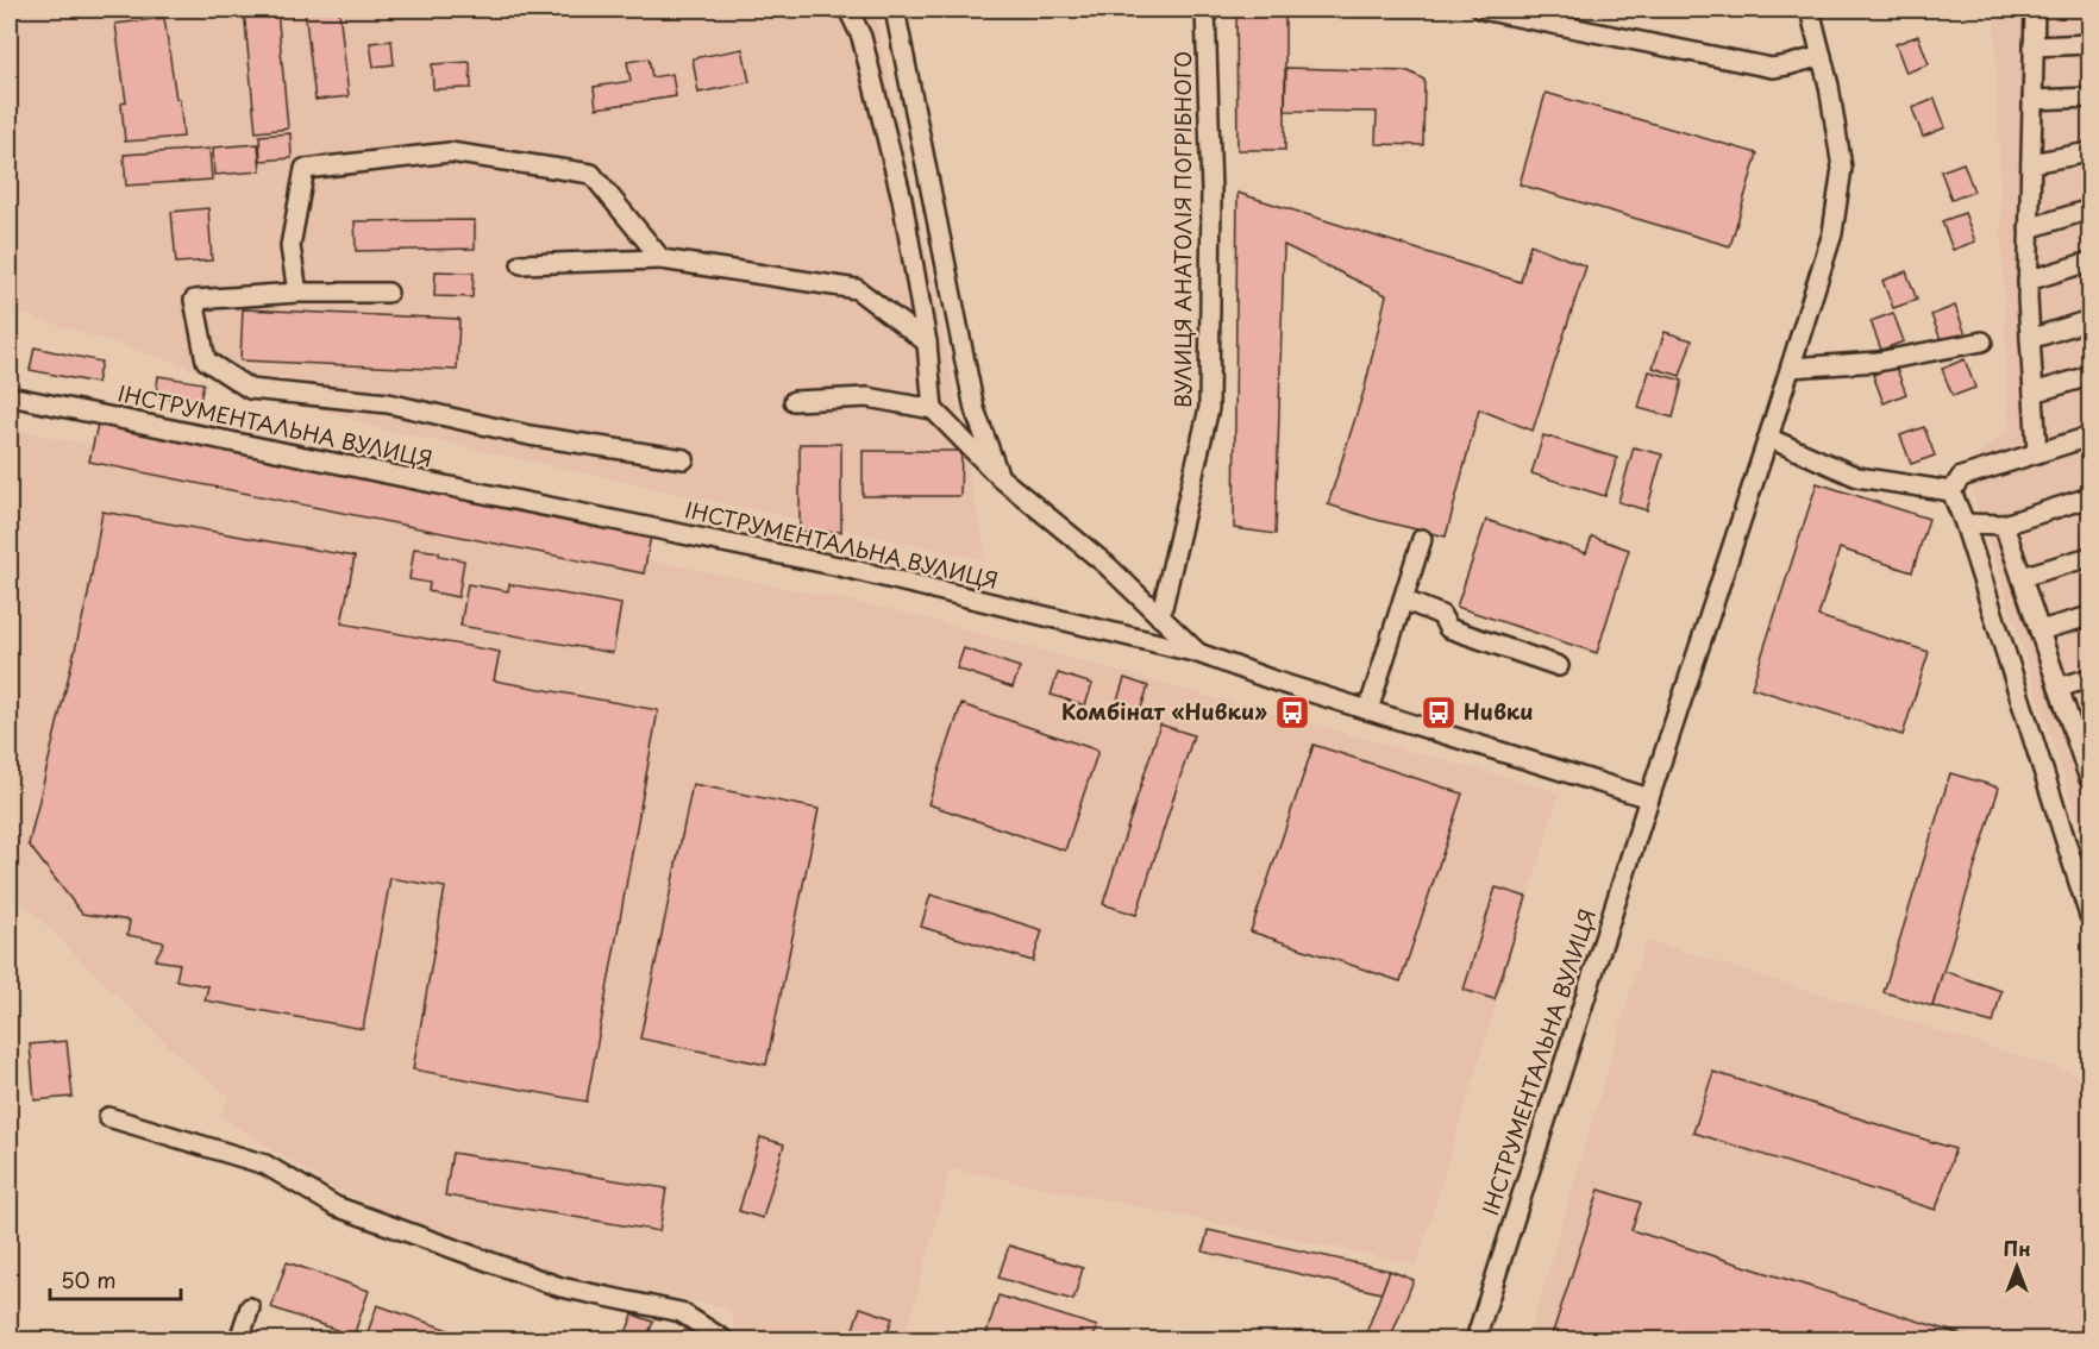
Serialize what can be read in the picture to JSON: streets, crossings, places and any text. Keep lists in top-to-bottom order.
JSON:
{
  "streets": {
    "street": ["ВУЛИЦЯ АНАТОЛІЯ ПОГРІБНОГО", "ІНСТРУМЕНТАЛЬНА ВУЛИЦЯ"]
  },
  "places": {
    "bus stop": ["Комбінат «Нивки»", "Нивки"]
  },
  "scale_bar": "50 m",
  "north": "top"
}
